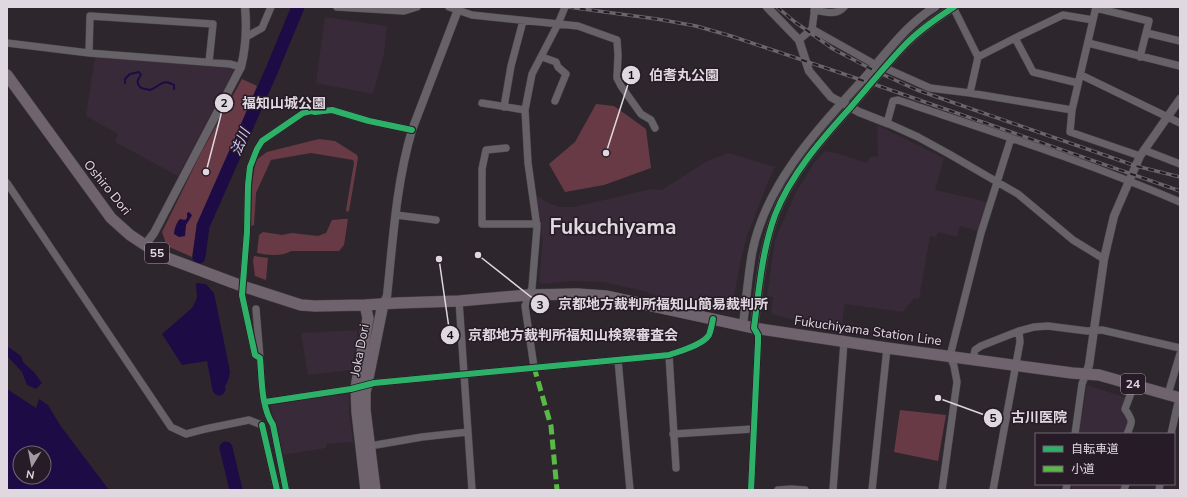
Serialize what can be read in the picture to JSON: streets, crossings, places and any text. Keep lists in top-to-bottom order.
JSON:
{
  "streets": {
    "main road": [
      "Oshiro Dori",
      "55",
      "Fukuchiyama Station Line",
      "Joka Dori",
      "24"
    ]
  },
  "crossings": [
    ["Oshiro Dori", "Fukuchiyama Station Line"],
    ["Oshiro Dori", "Joka Dori"],
    ["Fukuchiyama Station Line", "Joka Dori"]
  ],
  "districts": ["Fukuchiyama"],
  "water": ["法川"],
  "places": [
    "伯耆丸公園",
    "福知山城公園",
    "京都地方裁判所福知山簡易裁判所",
    "京都地方裁判所福知山検察審査会",
    "古川医院"
  ],
  "legend": ["自転車道", "小道"],
  "north": "bottom"
}
